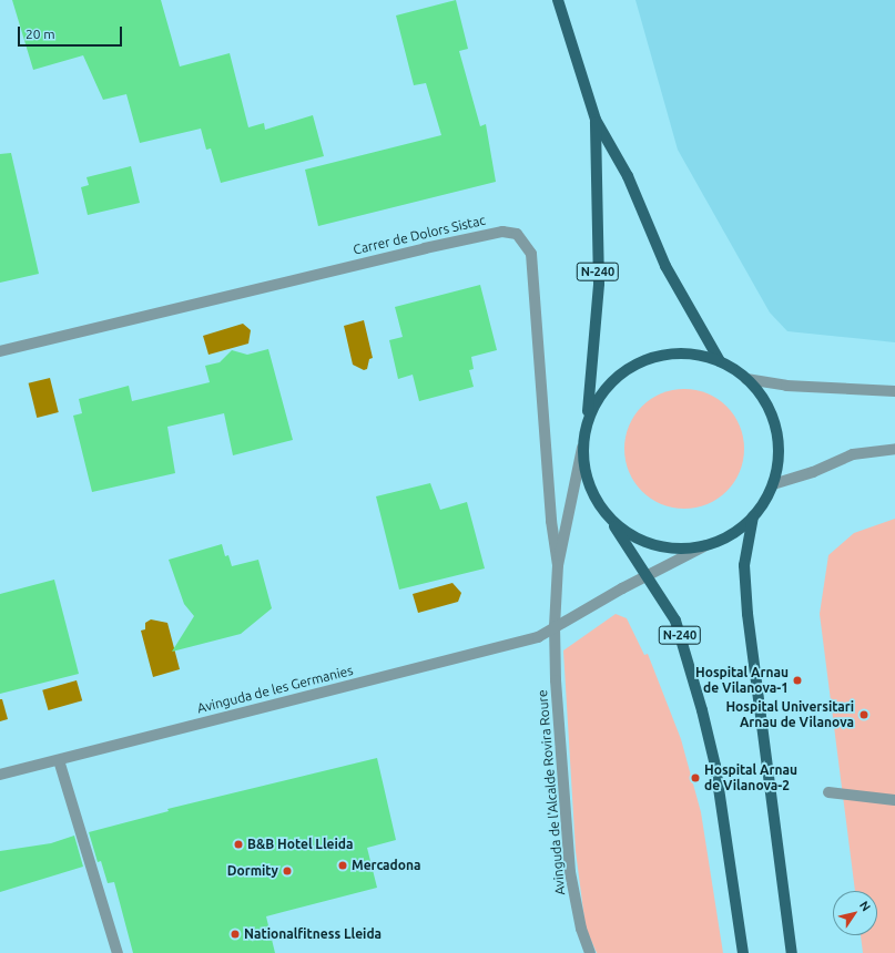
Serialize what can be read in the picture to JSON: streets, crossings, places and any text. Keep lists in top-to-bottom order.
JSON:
{
  "streets": {
    "main road": ["N-240"],
    "street": ["Carrer de Dolors Sistac", "Avinguda de les Germanies", "Avinguda de l'Alcalde Rovira Roure"]
  },
  "crossings": [
    ["N-240", "Avinguda de les Germanies"],
    ["Avinguda de les Germanies", "Avinguda de l'Alcalde Rovira Roure"]
  ],
  "places": [
    "Hospital Arnau de Vilanova-1",
    "Hospital Universitari Arnau de Vilanova",
    "Hospital Arnau de Vilanova-2",
    "B&B Hotel Lleida",
    "Mercadona",
    "Dormity",
    "Nationalfitness Lleida"
  ],
  "scale_bar": "20 m",
  "north": "top right"
}
